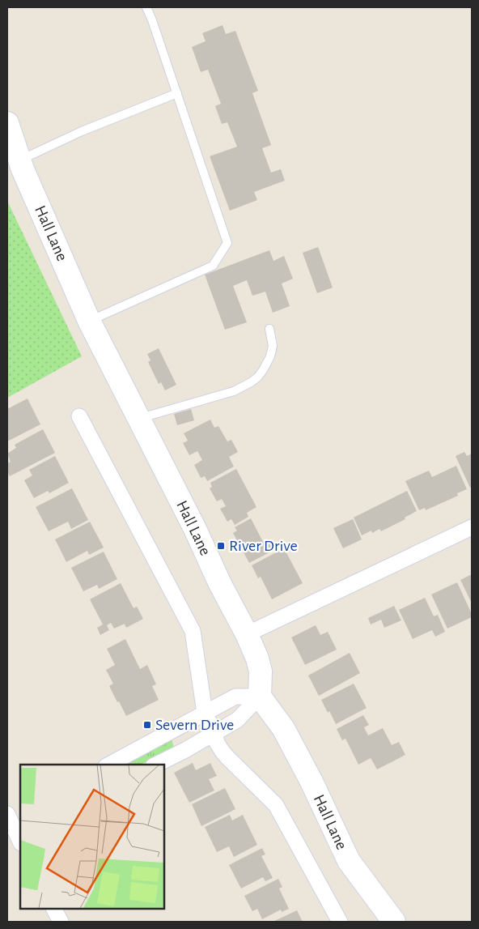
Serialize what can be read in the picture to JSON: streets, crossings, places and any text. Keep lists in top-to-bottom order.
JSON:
{
  "streets": {
    "street": ["Hall Lane"]
  },
  "places": {
    "transit": ["River Drive", "Severn Drive"]
  }
}
